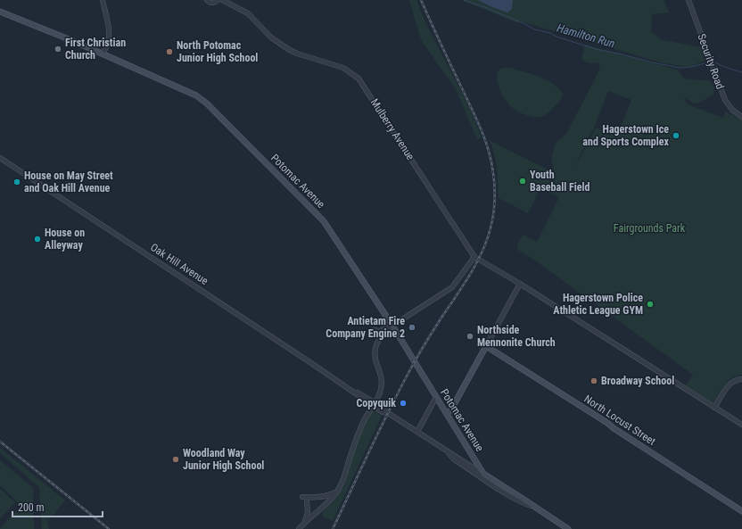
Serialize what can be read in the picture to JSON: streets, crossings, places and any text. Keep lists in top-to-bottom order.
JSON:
{
  "streets": {
    "main road": ["Potomac Avenue", "Oak Hill Avenue", "North Locust Street"],
    "street": ["Security Road", "Mulberry Avenue"]
  },
  "crossings": [
    ["Potomac Avenue", "Oak Hill Avenue"]
  ],
  "water": ["Hamilton Run"],
  "parks": ["Fairgrounds Park"],
  "places": [
    "First Christian Church",
    "North Potomac Junior High School",
    "Hagerstown Ice and Sports Complex",
    "Youth Baseball Field",
    "House on May Street and Oak Hill Avenue",
    "House on Alleyway",
    "Hagerstown Police Athletic League GYM",
    "Antietam Fire Company Engine 2",
    "Northside Mennonite Church",
    "Broadway School",
    "Copyquik",
    "Woodland Way Junior High School"
  ],
  "scale_bar": "200 m"
}
